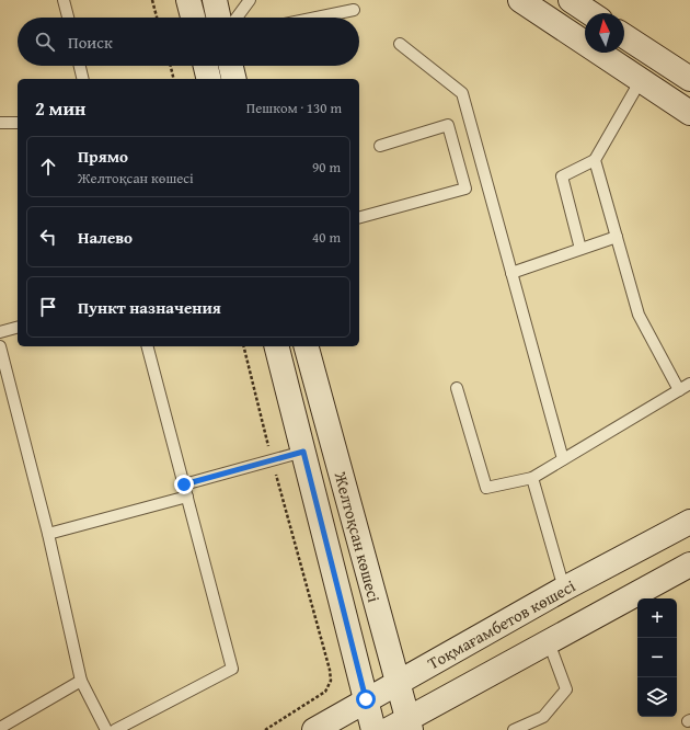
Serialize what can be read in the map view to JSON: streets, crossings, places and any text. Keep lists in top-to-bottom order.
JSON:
{
  "streets": {
    "street": ["Желтоқсан көшесі", "Тоқмағамбетов көшесі"]
  },
  "crossings": [
    ["Желтоқсан көшесі", "Тоқмағамбетов көшесі"]
  ],
  "north": "top",
  "page": {
    "search": "Поиск",
    "heading": ["2 мин", "Пешком · 130 m"],
    "list": [
      ["Прямо", "Желтоқсан көшесі", "90 m"],
      ["Налево", "40 m"],
      "Пункт назначения"
    ],
    "map_buttons": ["+", "−"]
  }
}
